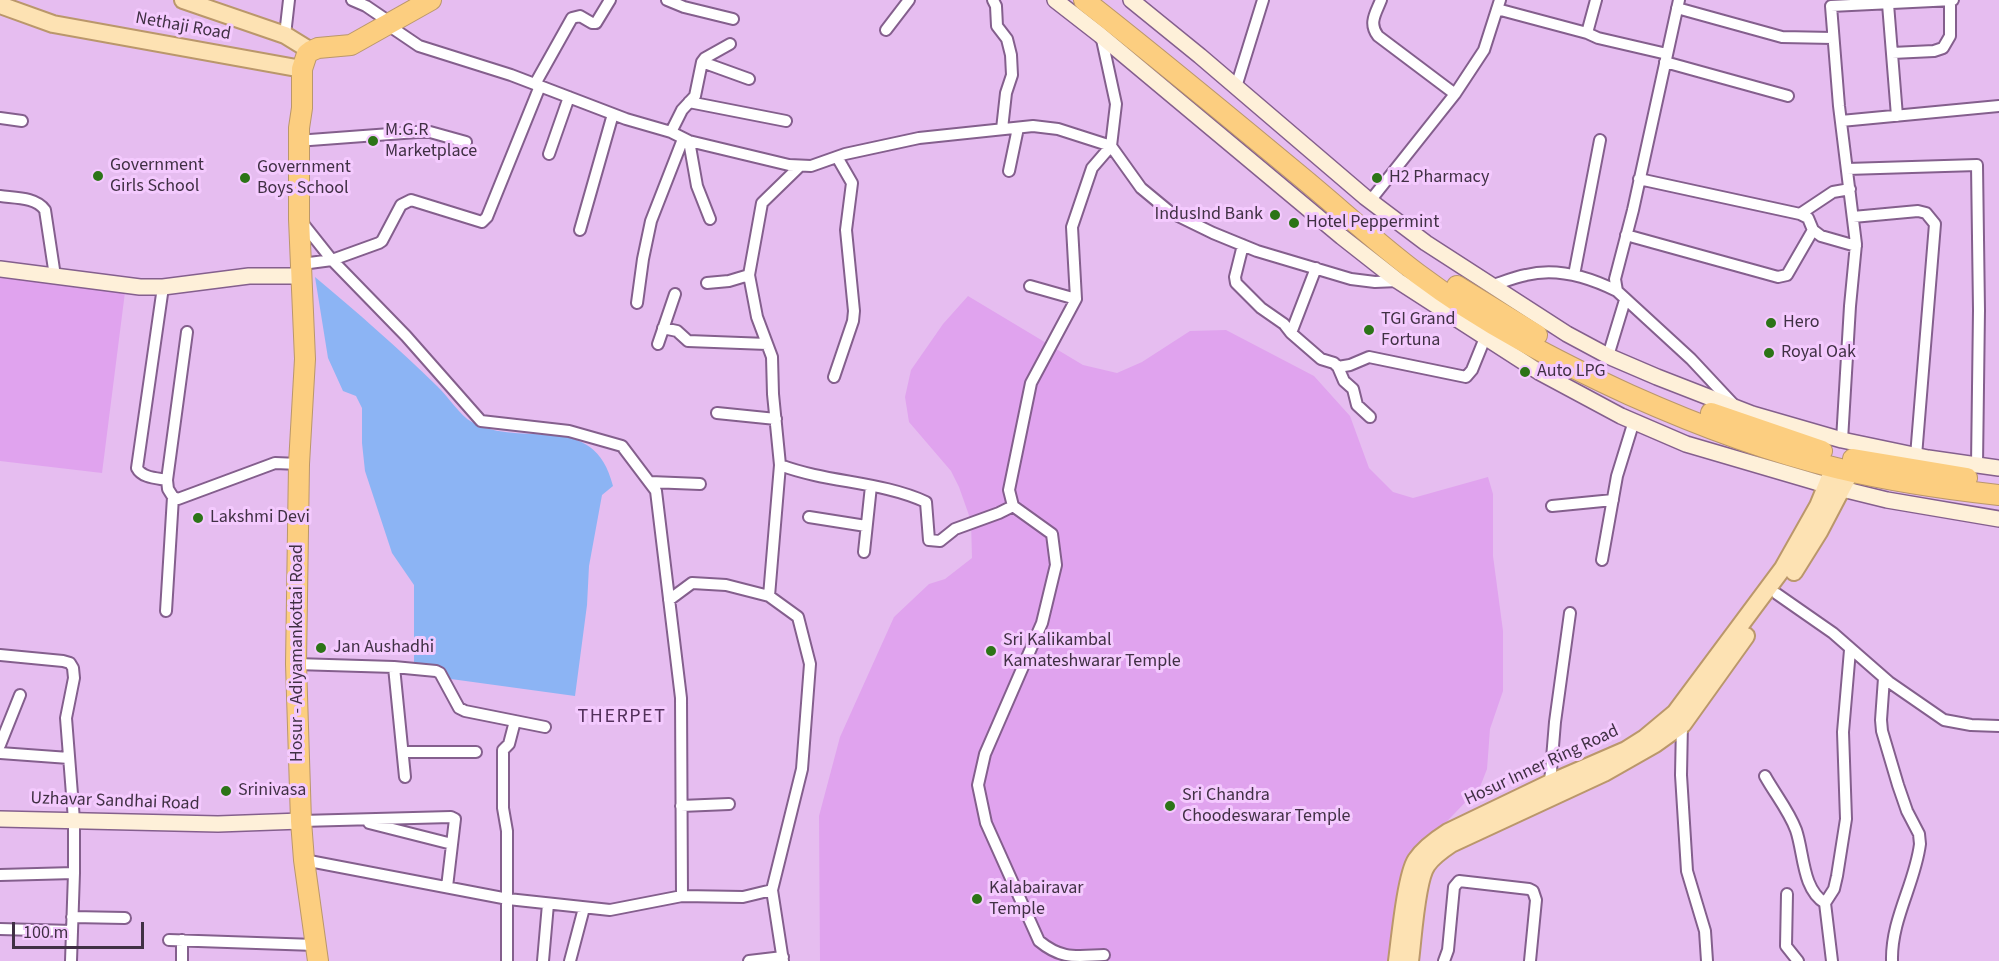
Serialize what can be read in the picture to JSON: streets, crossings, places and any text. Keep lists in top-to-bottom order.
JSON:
{
  "streets": {
    "highway": ["Hosur - Adiyamankottai Road"],
    "main road": ["Nethaji Road", "Hosur Inner Ring Road"],
    "street": ["Uzhavar Sandhai Road"]
  },
  "crossings": [
    ["Nethaji Road", "Hosur - Adiyamankottai Road"],
    ["Hosur - Adiyamankottai Road", "Uzhavar Sandhai Road"]
  ],
  "districts": ["THERPET"],
  "places": [
    "M.G.R Marketplace",
    "Government Girls School",
    "Government Boys School",
    "H2 Pharmacy",
    "IndusInd Bank",
    "Hotel Peppermint",
    "Hero",
    "TGI Grand Fortuna",
    "Royal Oak",
    "Auto LPG",
    "Lakshmi Devi",
    "Jan Aushadhi",
    "Sri Kalikambal Kamateshwarar Temple",
    "Srinivasa",
    "Sri Chandra Choodeswarar Temple",
    "Kalabairavar Temple"
  ],
  "scale_bar": "100 m"
}
